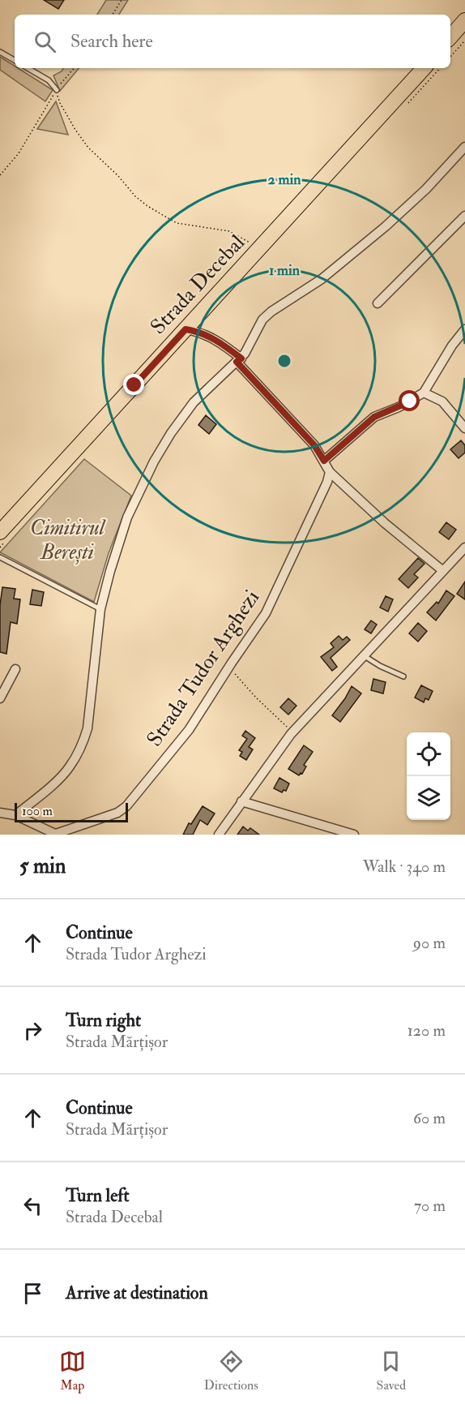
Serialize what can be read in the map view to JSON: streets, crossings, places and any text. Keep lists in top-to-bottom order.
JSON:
{
  "streets": {
    "main road": ["Strada Decebal"],
    "street": ["Strada Tudor Arghezi"]
  },
  "parks": ["Cimitirul Berești"],
  "scale_bar": "100 m",
  "page": {
    "search": "Search here",
    "scale": "100 m",
    "heading": ["5 min", "Walk · 340 m"],
    "list": [
      ["Continue", "Strada Tudor Arghezi", "90 m"],
      ["Turn right", "Strada Mărțișor", "120 m"],
      ["Continue", "Strada Mărțișor", "60 m"],
      ["Turn left", "Strada Decebal", "70 m"],
      "Arrive at destination"
    ],
    "nav": ["Map", "Directions", "Saved"]
  },
  "rings": ["2 min", "1 min"]
}
